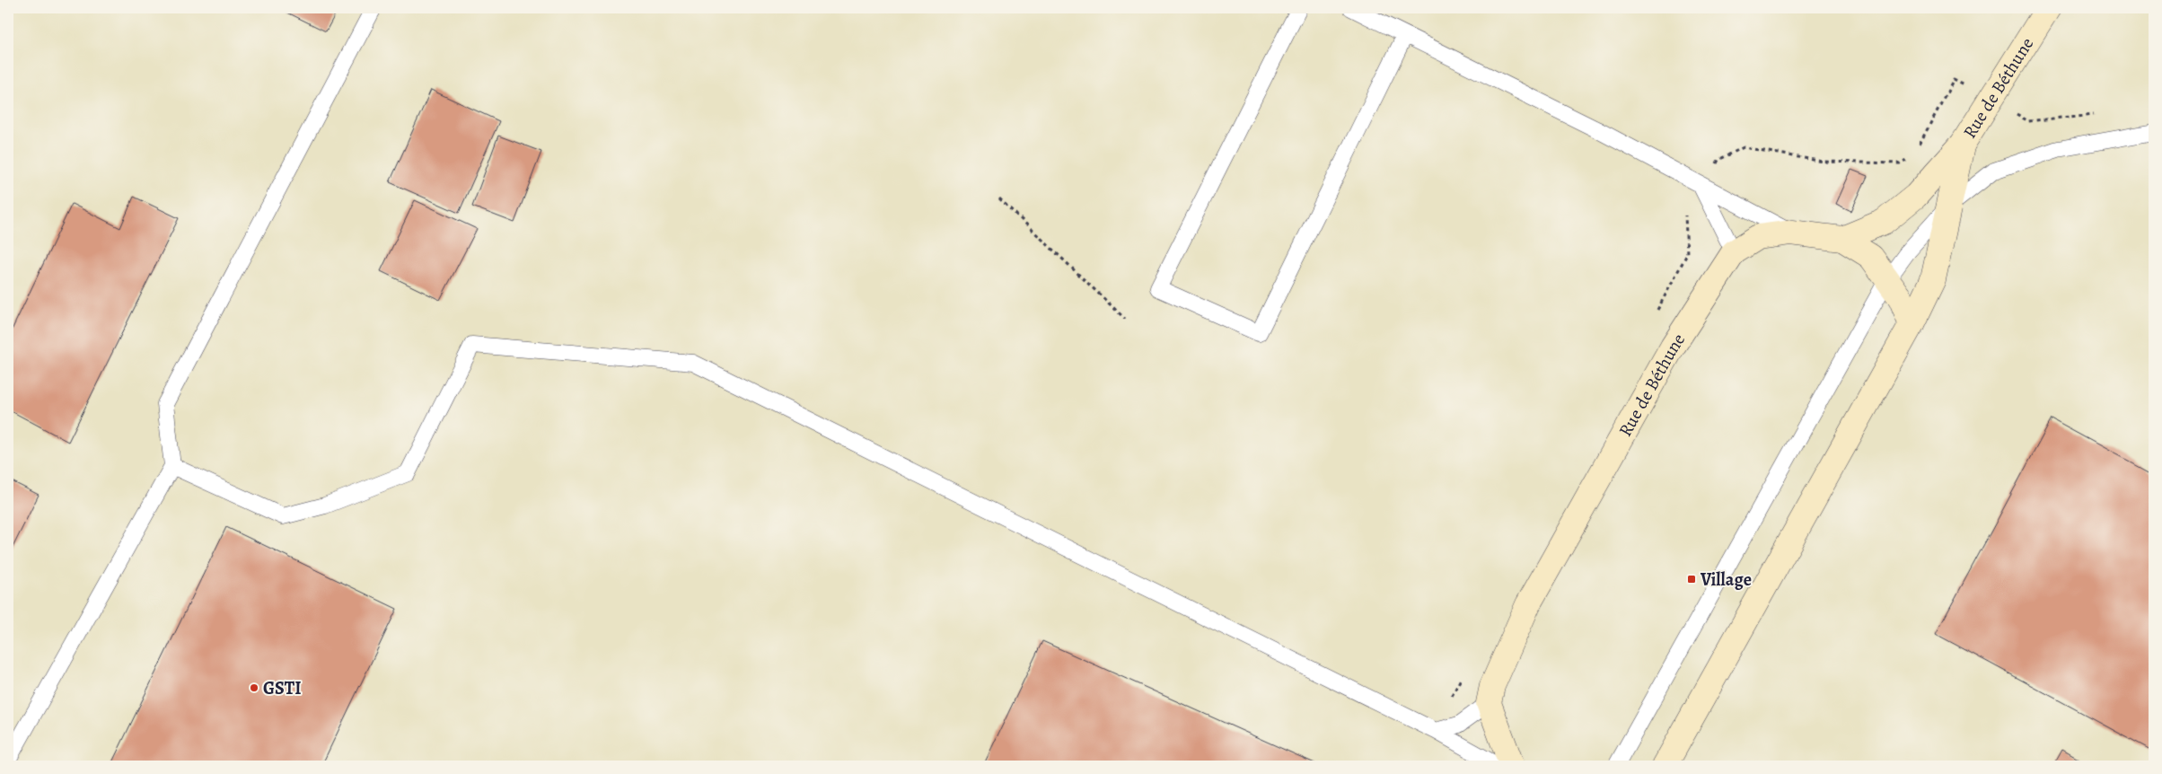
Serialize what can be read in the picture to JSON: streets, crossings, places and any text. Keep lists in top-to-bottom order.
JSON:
{
  "streets": {
    "street": ["Rue de Béthune"]
  },
  "places": {
    "transit": ["Village"],
    "other": ["GSTI"]
  }
}
